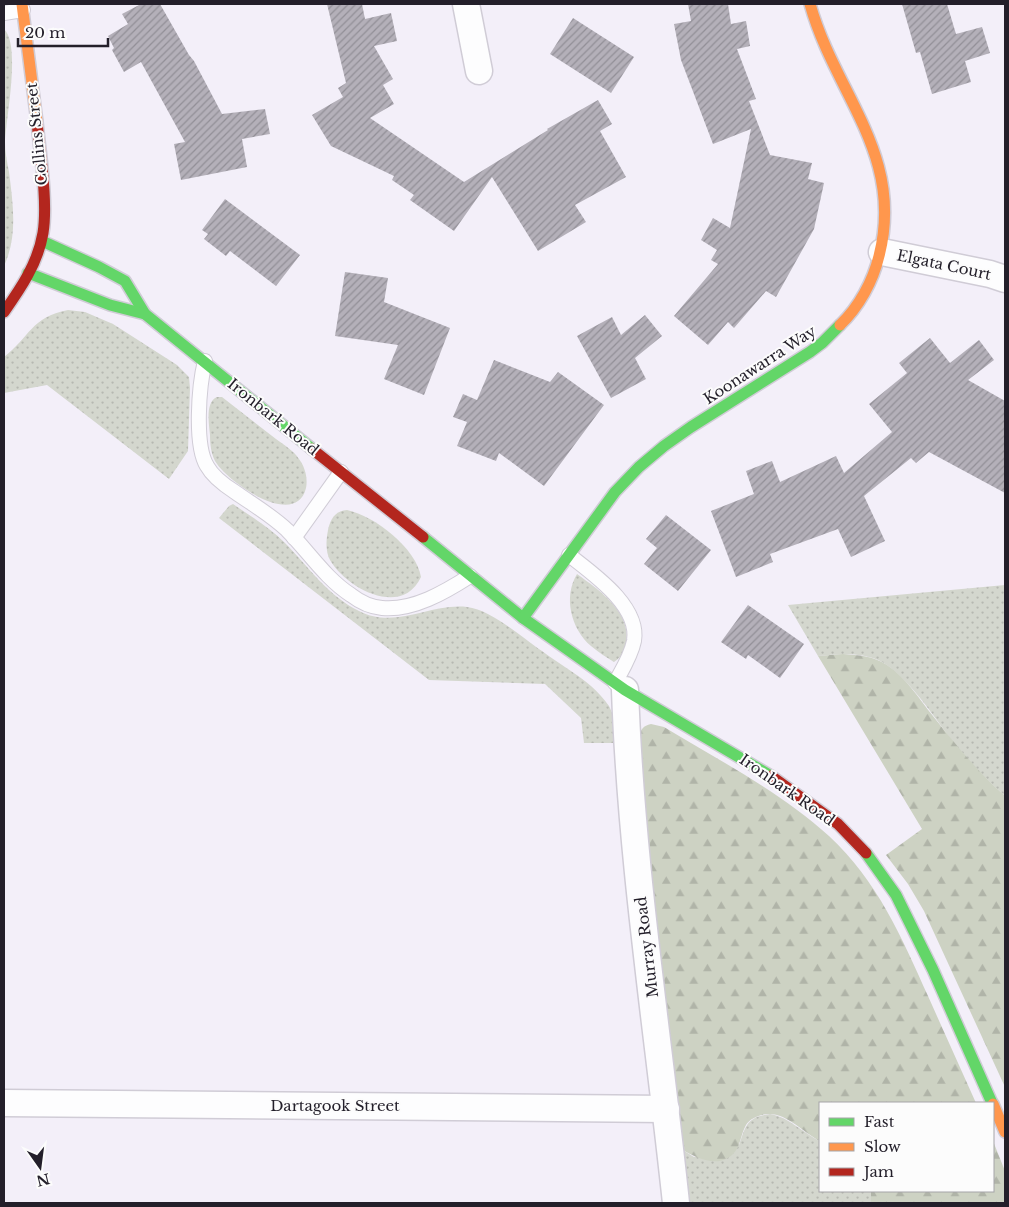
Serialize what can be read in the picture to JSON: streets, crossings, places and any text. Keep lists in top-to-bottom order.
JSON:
{
  "streets": {
    "street": [
      "Collins Street",
      "Elgata Court",
      "Koonawarra Way",
      "Ironbark Road",
      "Murray Road",
      "Dartagook Street"
    ]
  },
  "crossings": [
    ["Collins Street", "Ironbark Road"],
    ["Elgata Court", "Koonawarra Way"],
    ["Koonawarra Way", "Ironbark Road"],
    ["Ironbark Road", "Murray Road"],
    ["Murray Road", "Dartagook Street"]
  ],
  "legend": ["Fast", "Slow", "Jam"],
  "scale_bar": "20 m",
  "north": "bottom"
}
